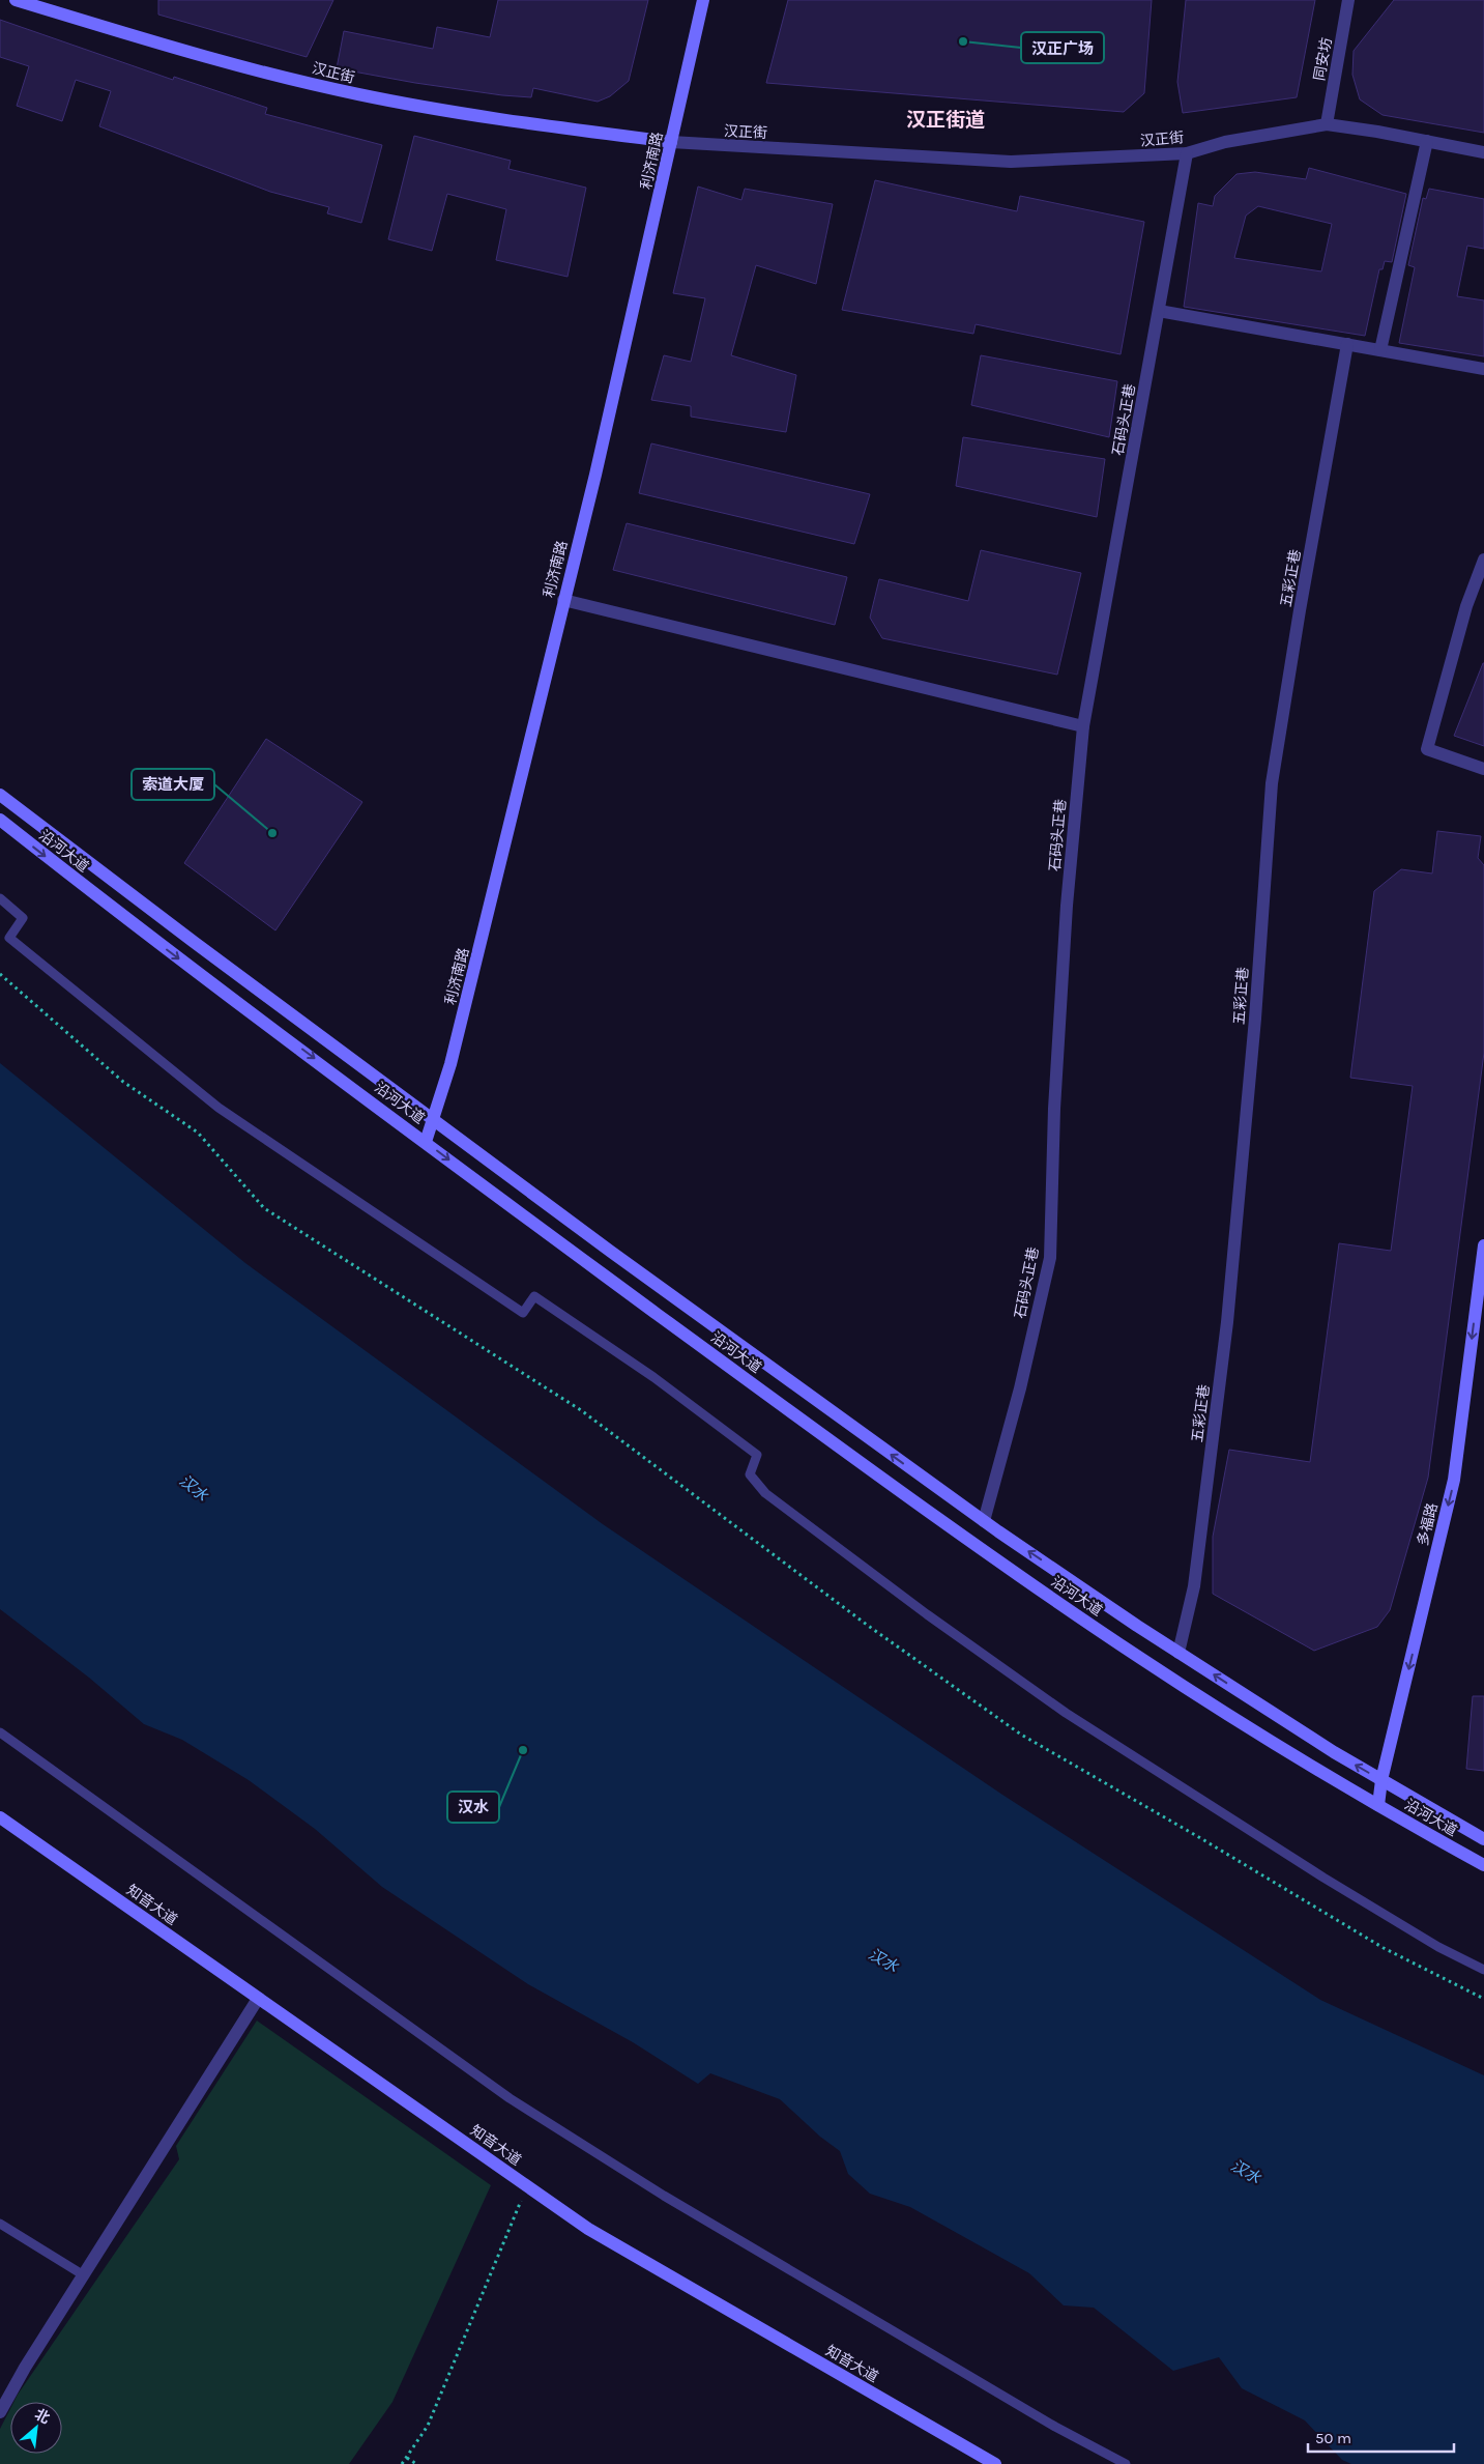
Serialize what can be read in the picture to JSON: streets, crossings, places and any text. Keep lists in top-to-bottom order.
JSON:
{
  "streets": {
    "main road": [
      "汉正街",
      "利济南路",
      "沿河大道",
      "多福路",
      "知音大道"
    ],
    "street": ["同安坊", "石码头正巷", "五彩正巷"]
  },
  "crossings": [
    ["同安坊", "汉正街"],
    ["汉正街", "利济南路"],
    ["汉正街", "石码头正巷"],
    ["利济南路", "沿河大道"],
    ["石码头正巷", "沿河大道"],
    ["五彩正巷", "沿河大道"],
    ["沿河大道", "多福路"]
  ],
  "one_way": ["多福路"],
  "districts": ["汉正街道"],
  "water": ["汉水"],
  "places": ["汉正广场", "索道大厦", "汉水"],
  "scale_bar": "50 m",
  "north": "top right"
}
